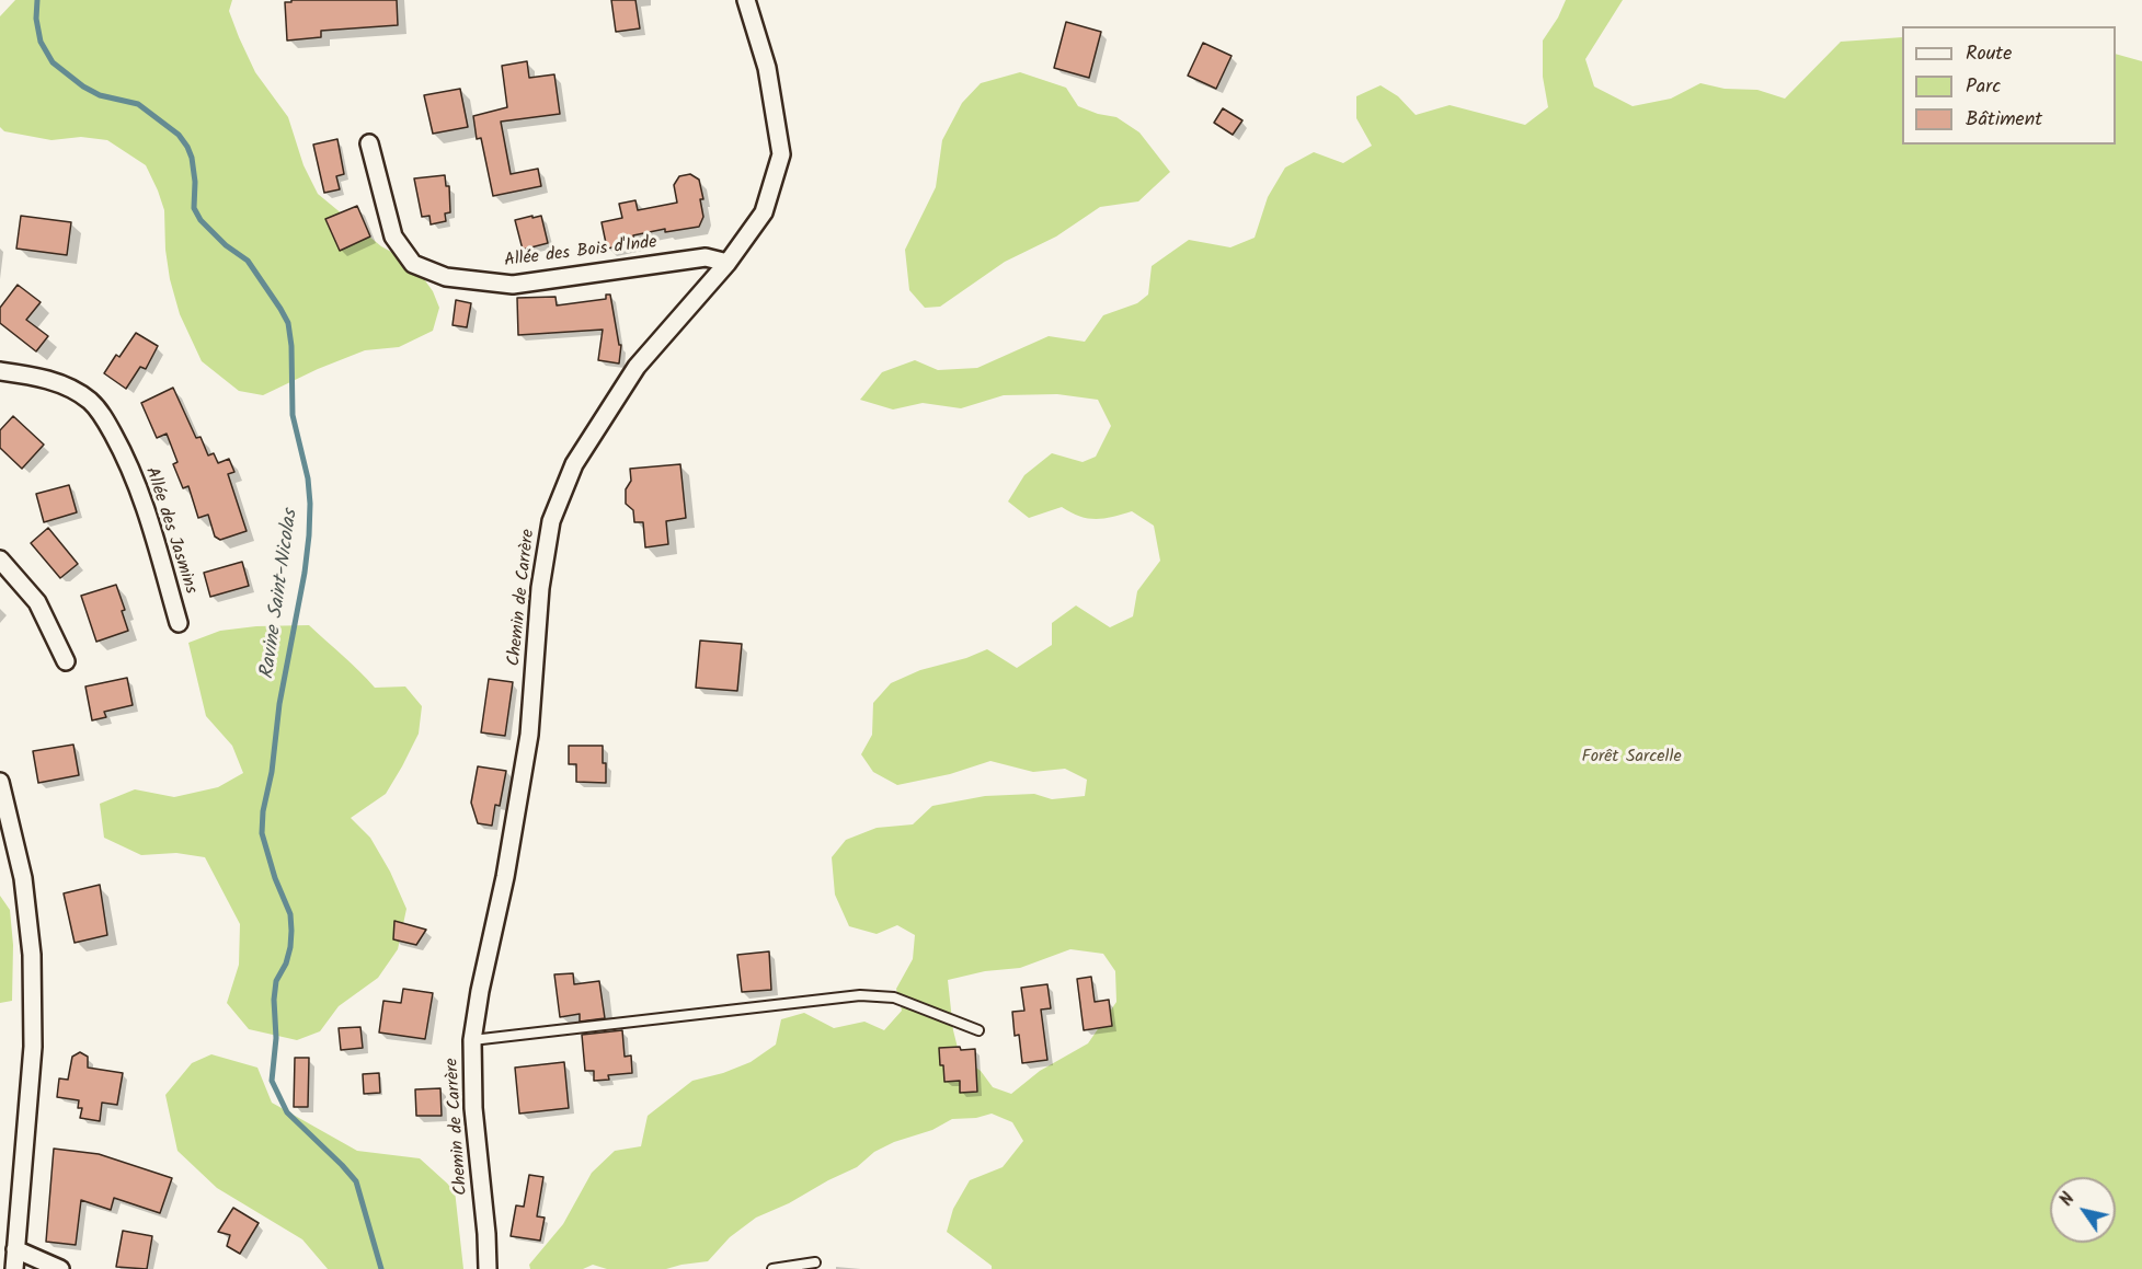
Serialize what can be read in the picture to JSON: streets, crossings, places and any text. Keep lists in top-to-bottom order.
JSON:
{
  "streets": {
    "street": ["Allée des Bois d'Inde", "Allée des Jasmins", "Chemin de Carrère"]
  },
  "crossings": [
    ["Allée des Bois d'Inde", "Chemin de Carrère"]
  ],
  "water": ["Ravine Saint-Nicolas"],
  "parks": ["Forêt Sarcelle"],
  "legend": ["Route", "Parc", "Bâtiment"],
  "north": "top left"
}
